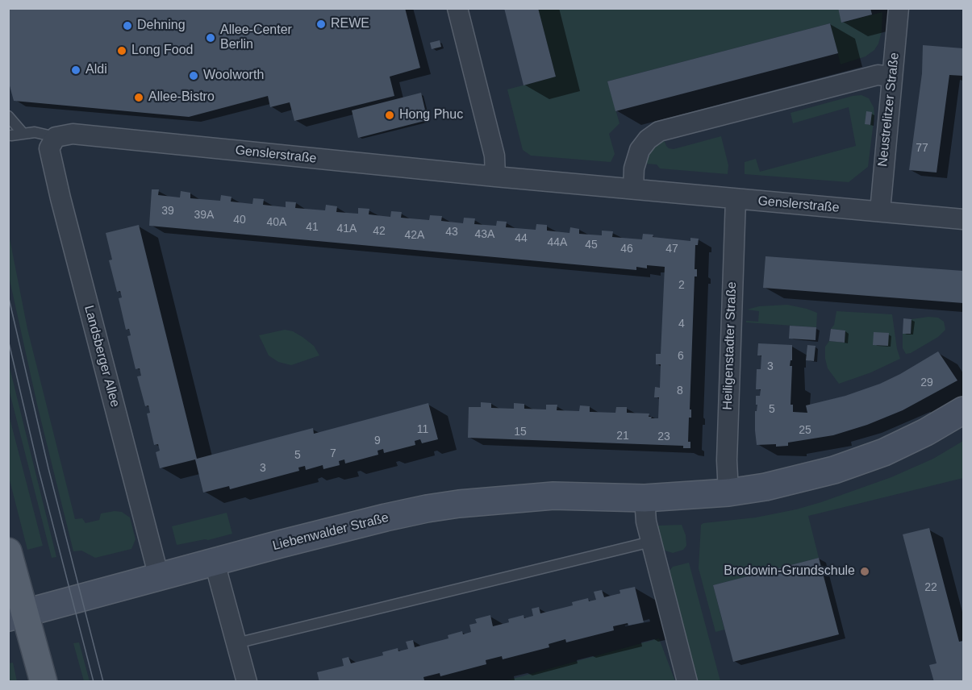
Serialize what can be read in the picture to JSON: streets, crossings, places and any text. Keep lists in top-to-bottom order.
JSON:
{
  "streets": {
    "street": [
      "Neustrelitzer Straße",
      "Genslerstraße",
      "Heiligenstadter Straße",
      "Landsberger Allee",
      "Liebenwalder Straße"
    ]
  },
  "crossings": [
    ["Neustrelitzer Straße", "Genslerstraße"],
    ["Genslerstraße", "Heiligenstadter Straße"],
    ["Genslerstraße", "Landsberger Allee"],
    ["Heiligenstadter Straße", "Liebenwalder Straße"],
    ["Landsberger Allee", "Liebenwalder Straße"]
  ],
  "places": [
    "REWE",
    "Dehning",
    "Allee-Center Berlin",
    "Long Food",
    "Aldi",
    "Woolworth",
    "Allee-Bistro",
    "Hong Phuc",
    "Brodowin-Grundschule"
  ],
  "house_numbers": [
    "77",
    "39",
    "39A",
    "40",
    "40A",
    "41",
    "41A",
    "42",
    "43",
    "43A",
    "42A",
    "44",
    "44A",
    "45",
    "46",
    "47",
    "2",
    "4",
    "6",
    "3",
    "29",
    "8",
    "5",
    "11",
    "25",
    "15",
    "21",
    "23",
    "9",
    "7",
    "5",
    "3",
    "22"
  ]
}
